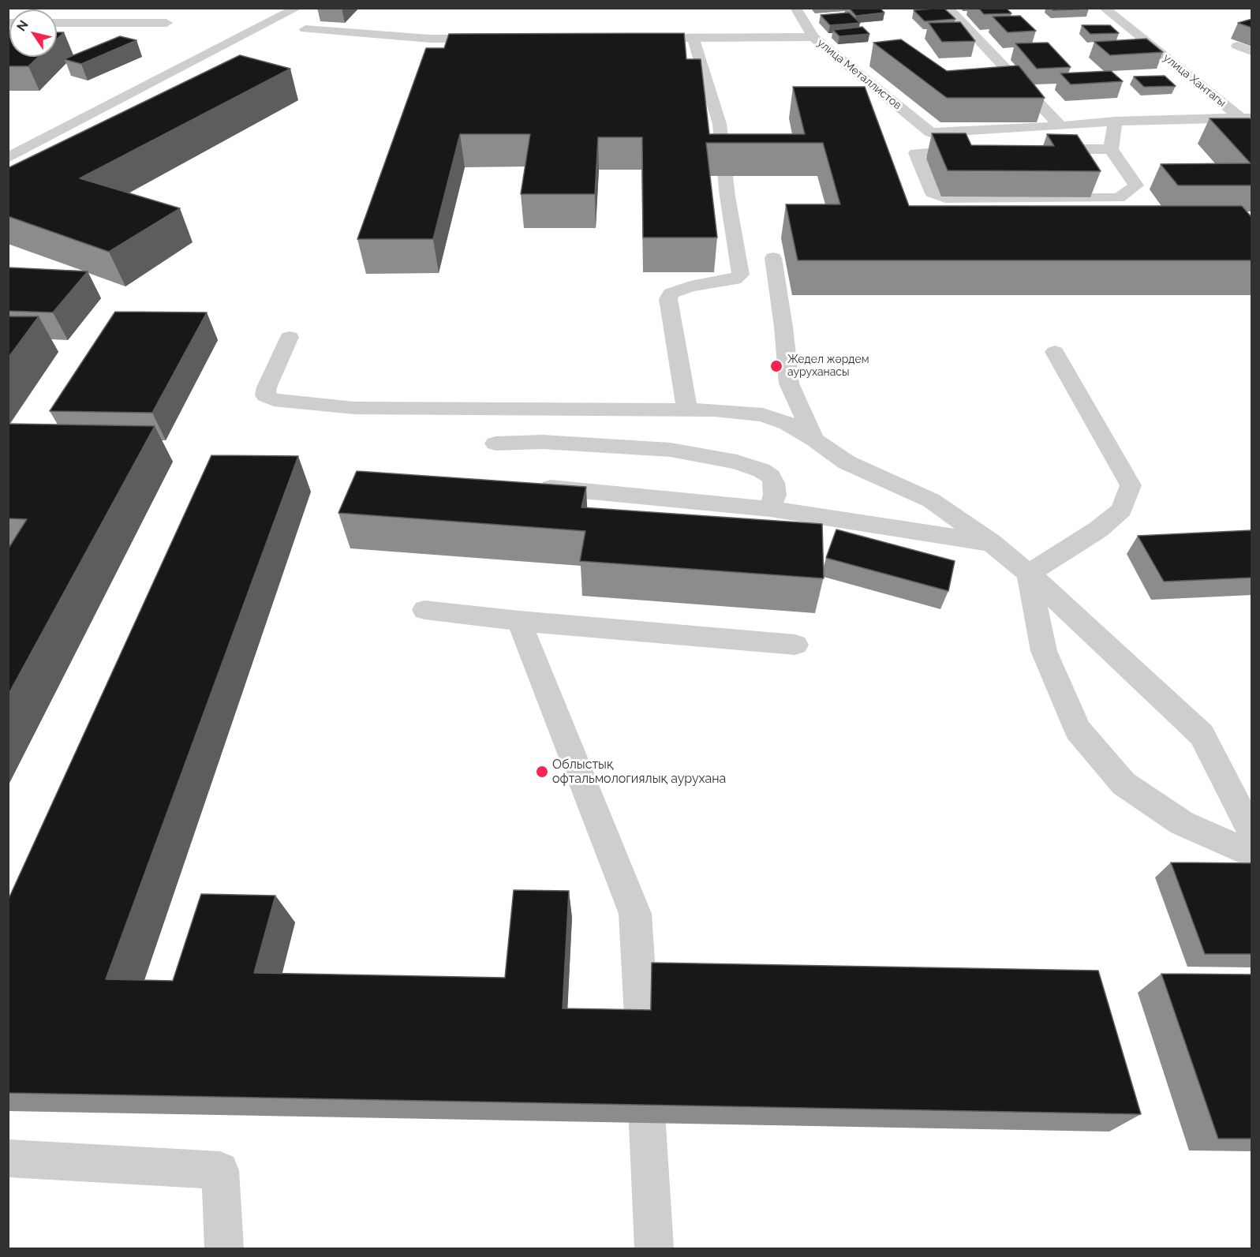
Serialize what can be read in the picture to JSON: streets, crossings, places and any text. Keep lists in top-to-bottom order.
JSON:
{
  "streets": {
    "street": ["улица Металлистов", "улица Хантагы"]
  },
  "places": ["Жедел жәрдем ауруханасы", "Облыстық офтальмологиялық аурухана"],
  "north": "top left"
}
